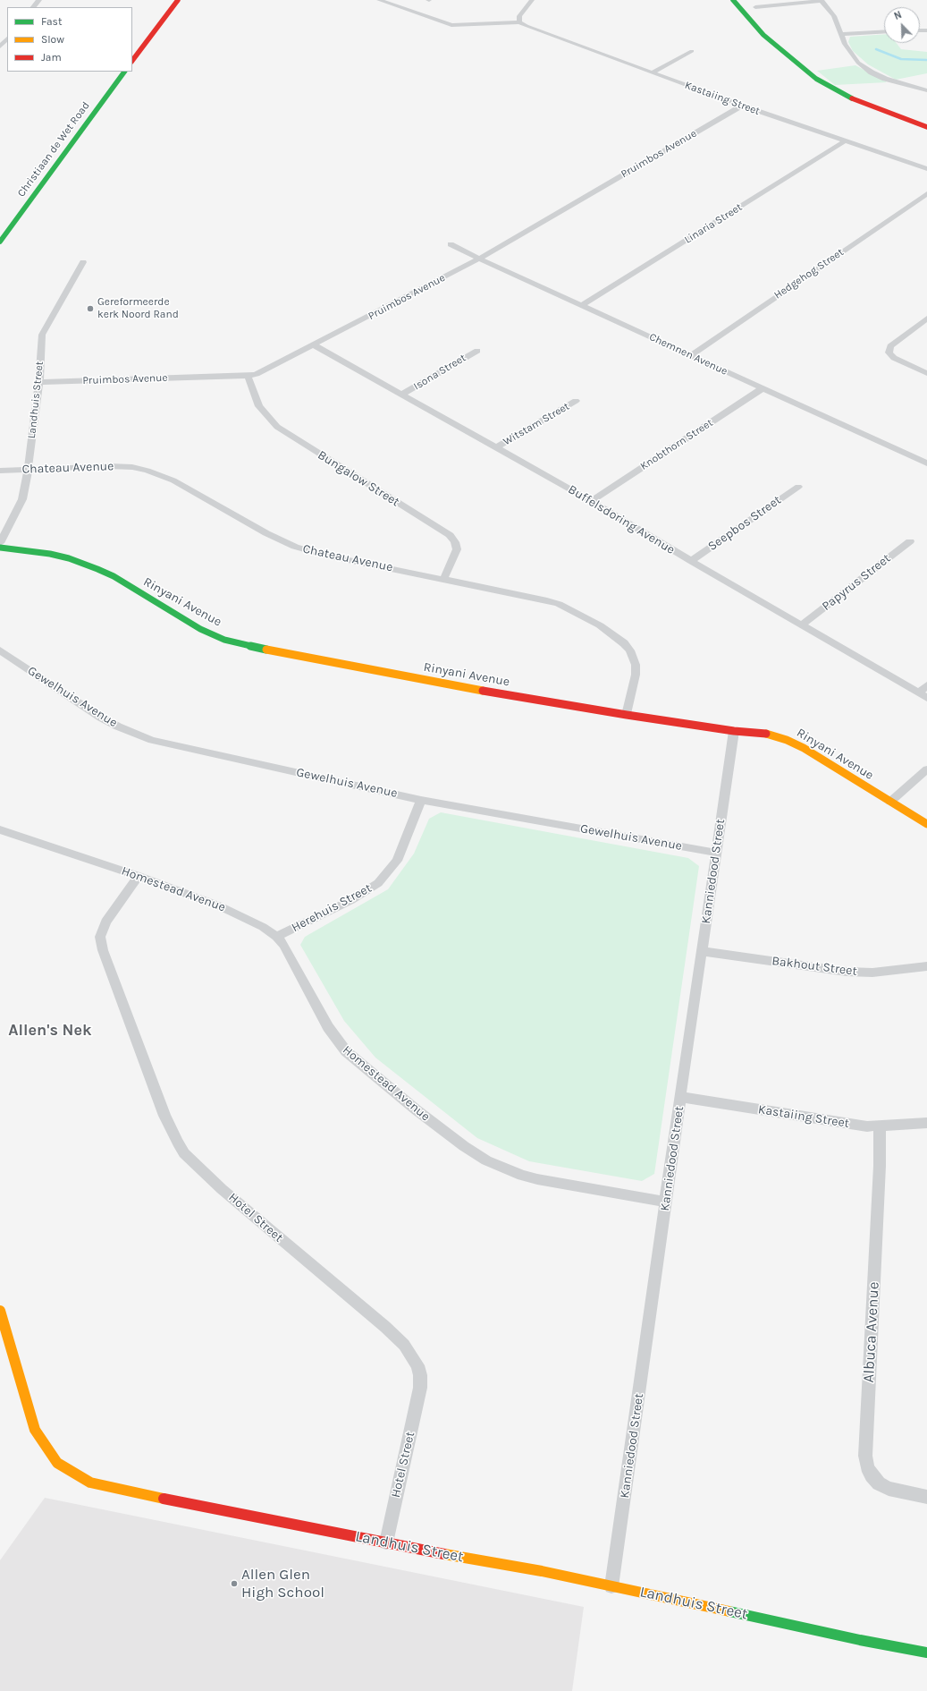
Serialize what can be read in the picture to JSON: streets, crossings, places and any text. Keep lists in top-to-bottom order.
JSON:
{
  "streets": {
    "street": [
      "Kastaiing Street",
      "Christiaan de Wet Road",
      "Pruimbos Avenue",
      "Linaria Street",
      "Hedgehog Street",
      "Chemnen Avenue",
      "Isona Street",
      "Landhuis Street",
      "Witstam Street",
      "Knobthorn Street",
      "Chateau Avenue",
      "Bungalow Street",
      "Buffelsdoring Avenue",
      "Seepbos Street",
      "Papyrus Street",
      "Rinyani Avenue",
      "Gewelhuis Avenue",
      "Kanniedood Street",
      "Homestead Avenue",
      "Herehuis Street",
      "Bakhout Street",
      "Hotel Street",
      "Albuca Avenue"
    ]
  },
  "crossings": [
    ["Kastaiing Street", "Pruimbos Avenue"],
    ["Kastaiing Street", "Linaria Street"],
    ["Kastaiing Street", "Kanniedood Street"],
    ["Kastaiing Street", "Albuca Avenue"],
    ["Pruimbos Avenue", "Chemnen Avenue"],
    ["Pruimbos Avenue", "Landhuis Street"],
    ["Pruimbos Avenue", "Bungalow Street"],
    ["Pruimbos Avenue", "Buffelsdoring Avenue"],
    ["Linaria Street", "Chemnen Avenue"],
    ["Hedgehog Street", "Chemnen Avenue"],
    ["Chemnen Avenue", "Knobthorn Street"],
    ["Isona Street", "Buffelsdoring Avenue"],
    ["Landhuis Street", "Chateau Avenue"],
    ["Landhuis Street", "Kanniedood Street"],
    ["Landhuis Street", "Hotel Street"],
    ["Witstam Street", "Buffelsdoring Avenue"],
    ["Knobthorn Street", "Buffelsdoring Avenue"],
    ["Chateau Avenue", "Bungalow Street"],
    ["Chateau Avenue", "Rinyani Avenue"],
    ["Buffelsdoring Avenue", "Seepbos Street"],
    ["Buffelsdoring Avenue", "Papyrus Street"],
    ["Rinyani Avenue", "Kanniedood Street"],
    ["Gewelhuis Avenue", "Kanniedood Street"],
    ["Gewelhuis Avenue", "Herehuis Street"],
    ["Kanniedood Street", "Homestead Avenue"],
    ["Kanniedood Street", "Bakhout Street"],
    ["Homestead Avenue", "Herehuis Street"],
    ["Homestead Avenue", "Hotel Street"]
  ],
  "districts": ["Allen's Nek"],
  "places": ["Gereformeerde kerk Noord Rand", "Allen Glen High School"],
  "legend": ["Fast", "Slow", "Jam"],
  "north": "top left"
}
